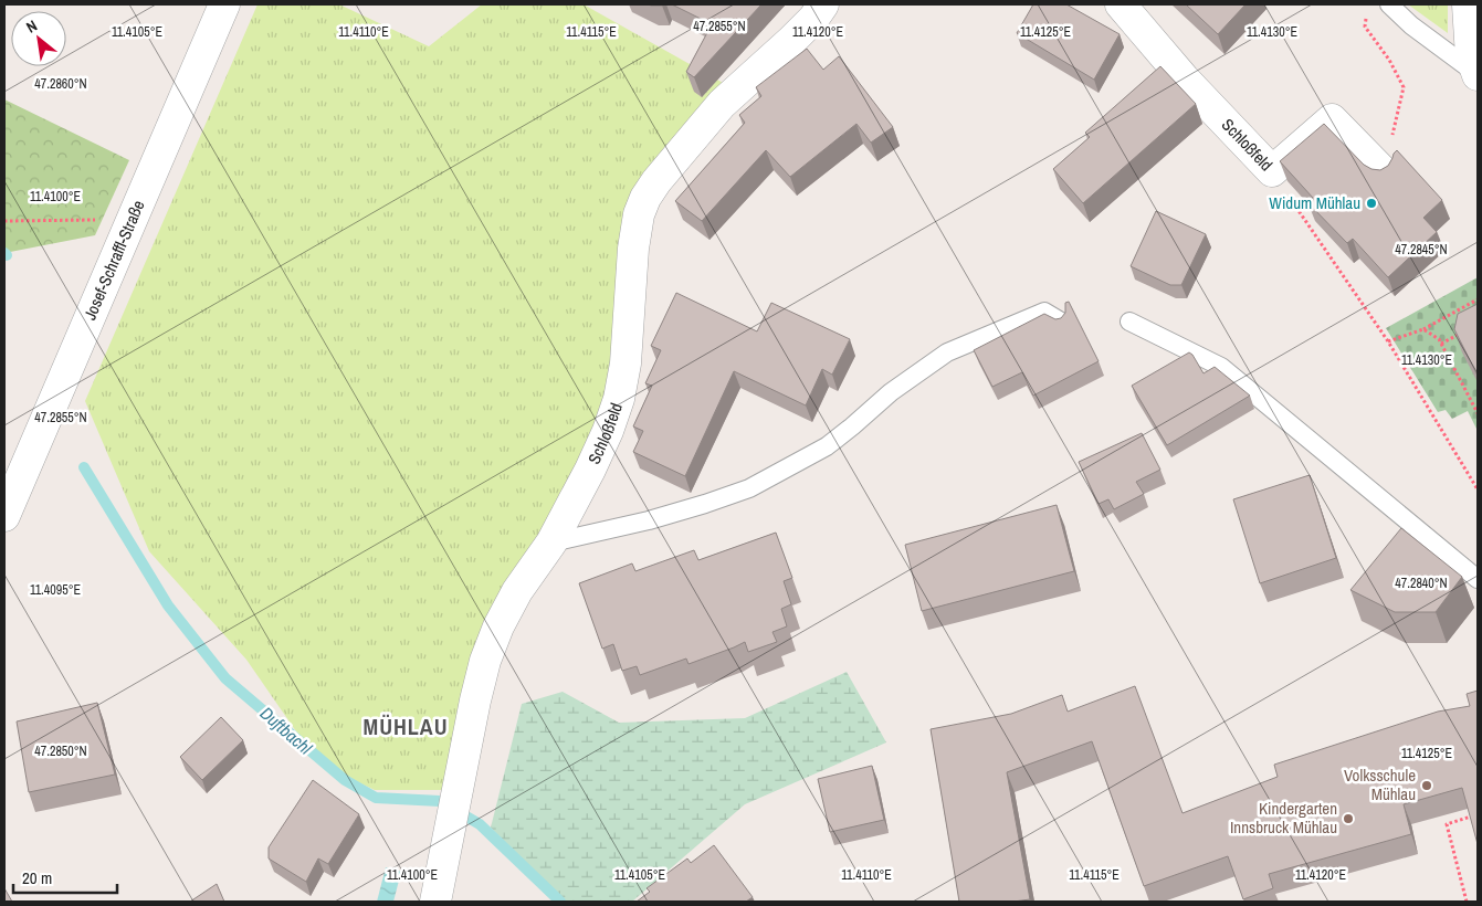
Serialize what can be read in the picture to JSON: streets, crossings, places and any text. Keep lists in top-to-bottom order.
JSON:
{
  "streets": {
    "street": ["Schloßfeld", "Josef-Schraffl-Straße"]
  },
  "districts": ["MÜHLAU"],
  "water": ["Duftbachl"],
  "places": ["Widum Mühlau", "Volksschule Mühlau", "Kindergarten Innsbruck Mühlau"],
  "scale_bar": "20 m",
  "north": "top left",
  "coordinates": [
    "47.2855°N",
    "11.4105°E",
    "11.4115°E",
    "11.4120°E",
    "11.4130°E",
    "11.4110°E",
    "11.4125°E",
    "47.2860°N",
    "11.4100°E",
    "47.2845°N",
    "47.2840°N",
    "11.4095°E",
    "47.2850°N"
  ]
}
